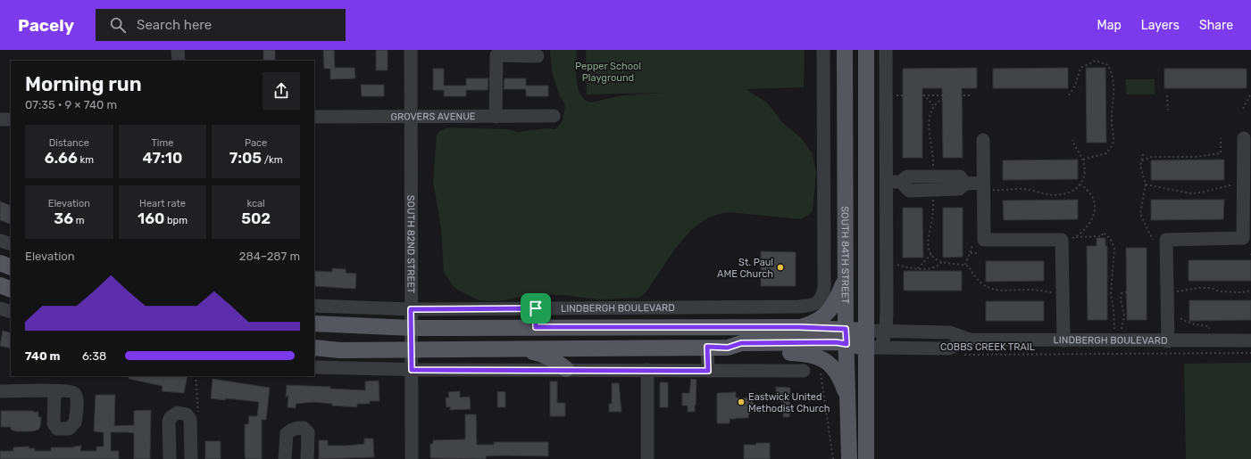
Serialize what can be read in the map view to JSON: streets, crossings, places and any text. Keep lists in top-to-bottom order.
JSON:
{
  "streets": {
    "main road": ["SOUTH 84TH STREET", "LINDBERGH BOULEVARD"],
    "street": ["GROVERS AVENUE", "SOUTH 82ND STREET"],
    "path": ["COBBS CREEK TRAIL"]
  },
  "crossings": [
    ["GROVERS AVENUE", "SOUTH 82ND STREET"],
    ["SOUTH 82ND STREET", "LINDBERGH BOULEVARD"],
    ["SOUTH 84TH STREET", "LINDBERGH BOULEVARD"]
  ],
  "parks": ["Pepper School Playground"],
  "places": ["St. Paul AME Church", "Eastwick United Methodist Church"],
  "page": {
    "header": "Pacely",
    "search": "Search here",
    "nav": ["Map", "Layers", "Share"],
    "heading": ["Morning run", "07:35 · 9 × 740 m"],
    "stats": [
      ["Distance", "6.66 km"],
      ["Time", "47:10"],
      ["Pace", "7:05 /km"],
      ["Elevation", "36 m"],
      ["Heart rate", "160 bpm"],
      ["kcal", "502"]
    ],
    "chart": ["Elevation", "284–287 m"],
    "list": [
      {
        "name": "740 m",
        "note": "6:38"
      }
    ]
  }
}
